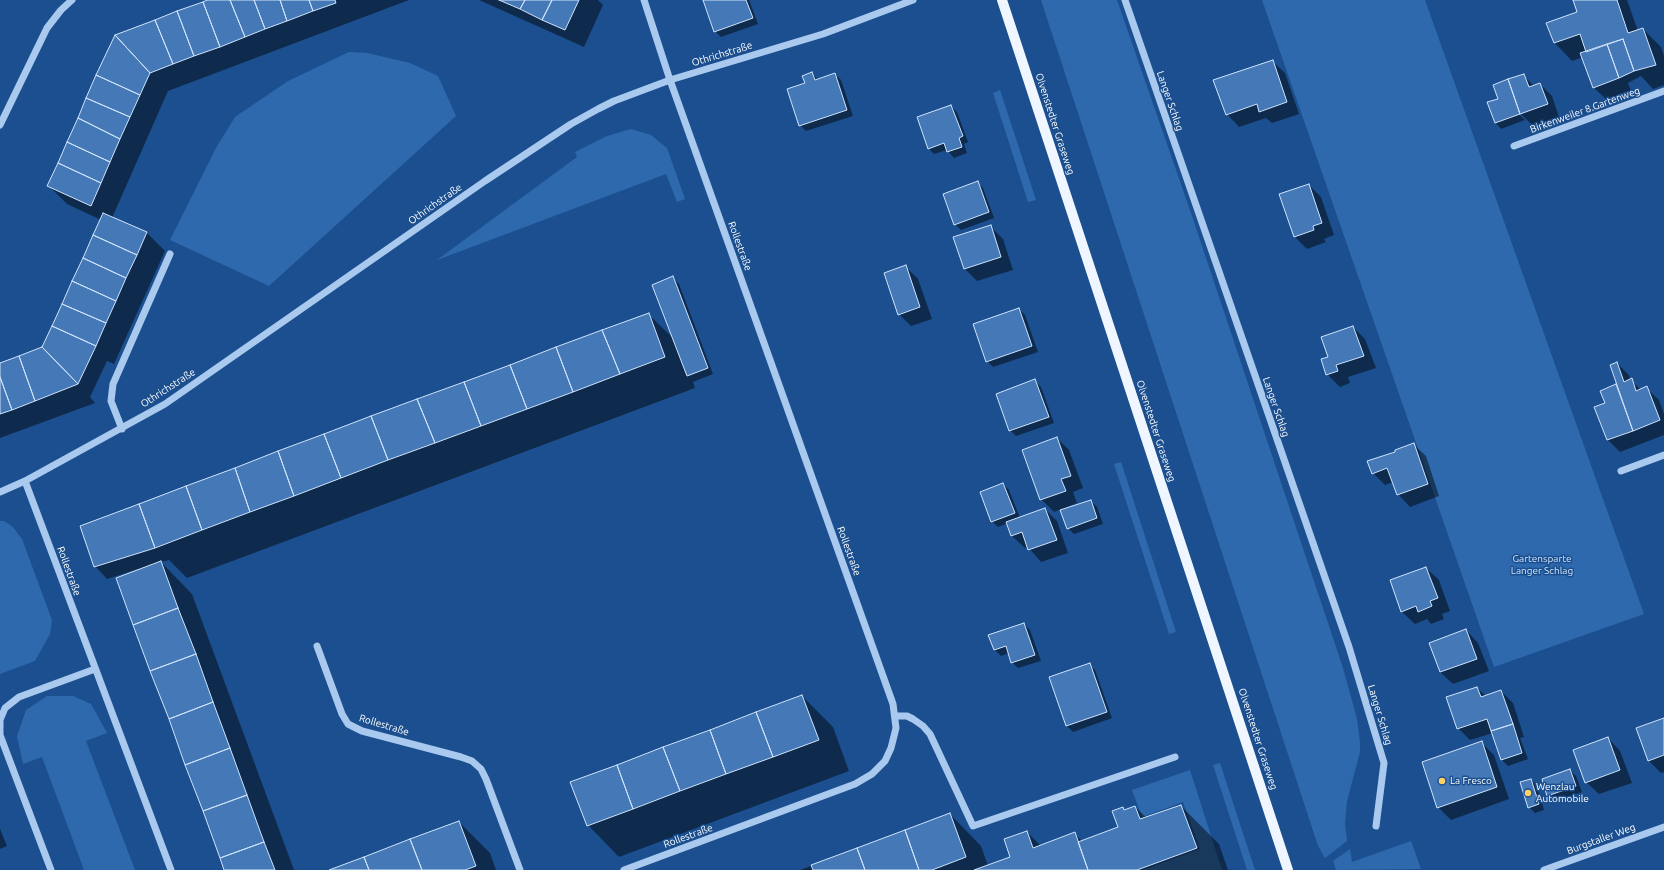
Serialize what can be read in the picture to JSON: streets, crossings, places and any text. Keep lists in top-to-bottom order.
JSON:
{
  "streets": {
    "main road": ["Olvenstedter Graseweg"],
    "street": [
      "Othrichstraße",
      "Langer Schlag",
      "Birkenweiler 8.Gartenweg",
      "Rollestraße",
      "Burgstaller Weg"
    ]
  },
  "crossings": [
    ["Othrichstraße", "Rollestraße"]
  ],
  "parks": ["Gartensparte Langer Schlag"],
  "places": ["La Fresco", "Wenzlau Automobile"]
}
